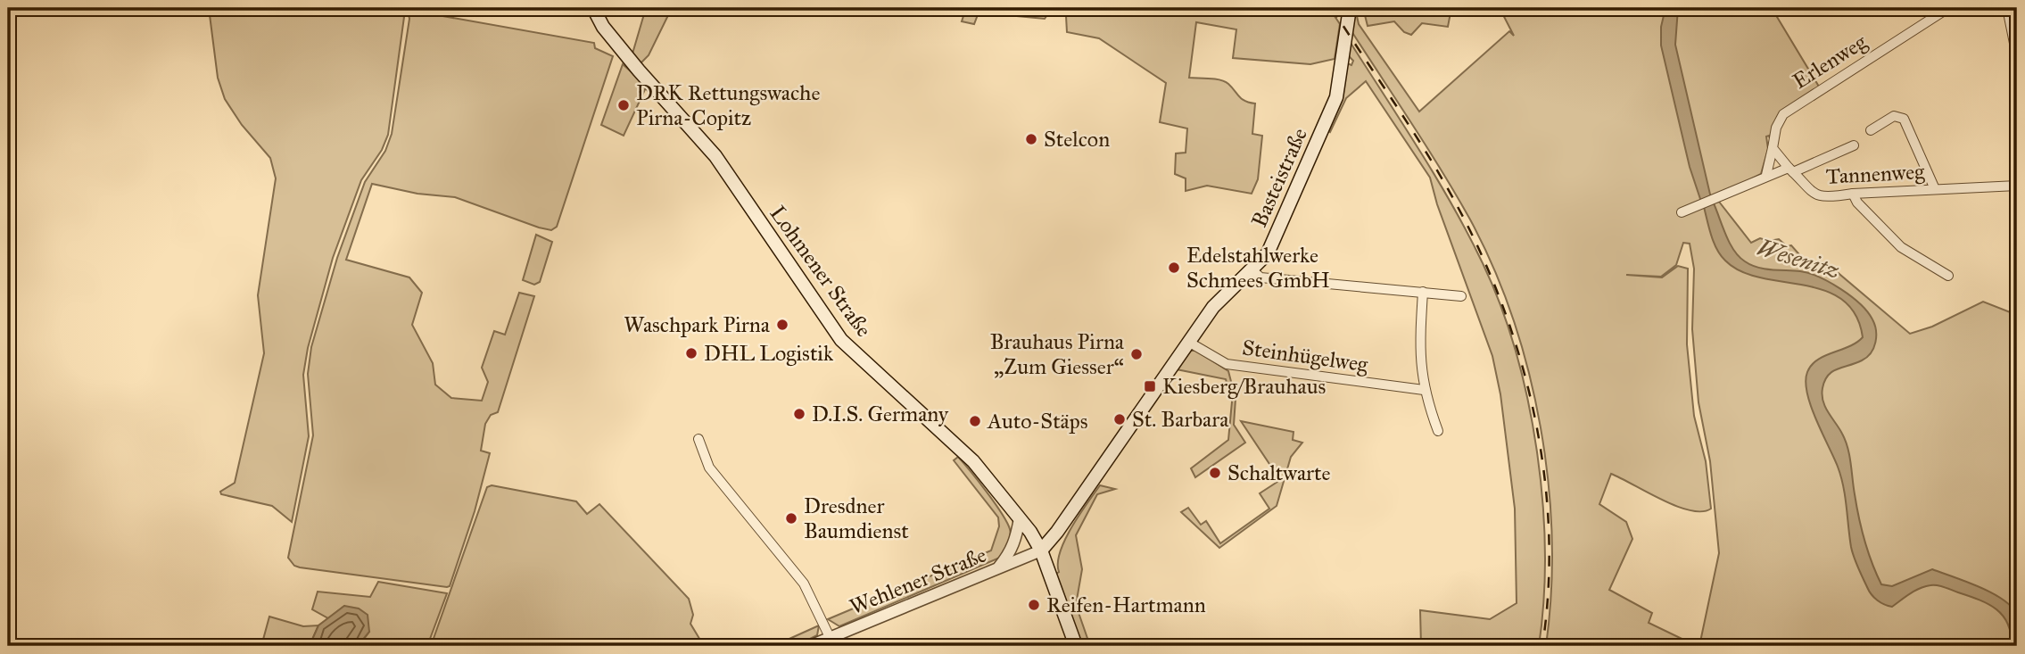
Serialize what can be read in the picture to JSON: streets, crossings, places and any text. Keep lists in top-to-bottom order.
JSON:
{
  "streets": {
    "main road": ["Basteistraße", "Lohmener Straße"],
    "street": [
      "Erlenweg",
      "Tannenweg",
      "Steinhügelweg",
      "Wehlener Straße"
    ]
  },
  "crossings": [
    ["Basteistraße", "Lohmener Straße"],
    ["Basteistraße", "Steinhügelweg"],
    ["Basteistraße", "Wehlener Straße"],
    ["Lohmener Straße", "Wehlener Straße"]
  ],
  "water": ["Wesenitz"],
  "places": {
    "other": [
      "DRK Rettungswache Pirna-Copitz",
      "Stelcon",
      "Edelstahlwerke Schmees GmbH",
      "Waschpark Pirna",
      "DHL Logistik",
      "Brauhaus Pirna „Zum Giesser“",
      "D.I.S. Germany",
      "St. Barbara",
      "Auto-Stäps",
      "Schaltwarte",
      "Dresdner Baumdienst",
      "Reifen-Hartmann"
    ],
    "transit": ["Kiesberg/Brauhaus"]
  }
}
